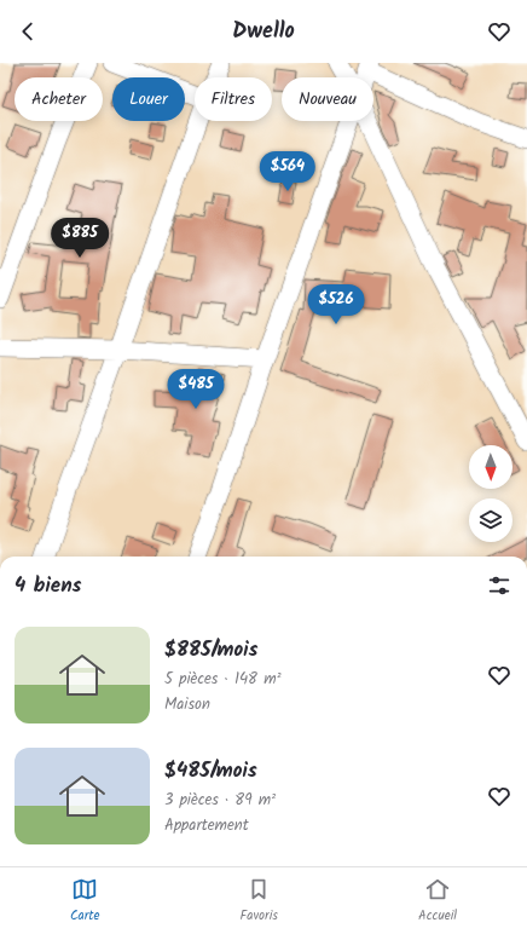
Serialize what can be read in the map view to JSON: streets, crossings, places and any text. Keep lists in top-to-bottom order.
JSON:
{
  "north": "bottom",
  "page": {
    "header": "Dwello",
    "chip": [
      "Acheter",
      "Louer",
      "Filtres",
      "Nouveau"
    ],
    "price": [
      "$564",
      "$885",
      "$526",
      "$485"
    ],
    "heading": "4 biens",
    "list": [
      {
        "name": "$885/mois",
        "note": "5 pièces · 148 m² · Maison"
      },
      {
        "name": "$485/mois",
        "note": "3 pièces · 89 m² · Appartement"
      }
    ],
    "tabs": ["Carte", "Favoris", "Accueil"]
  }
}
